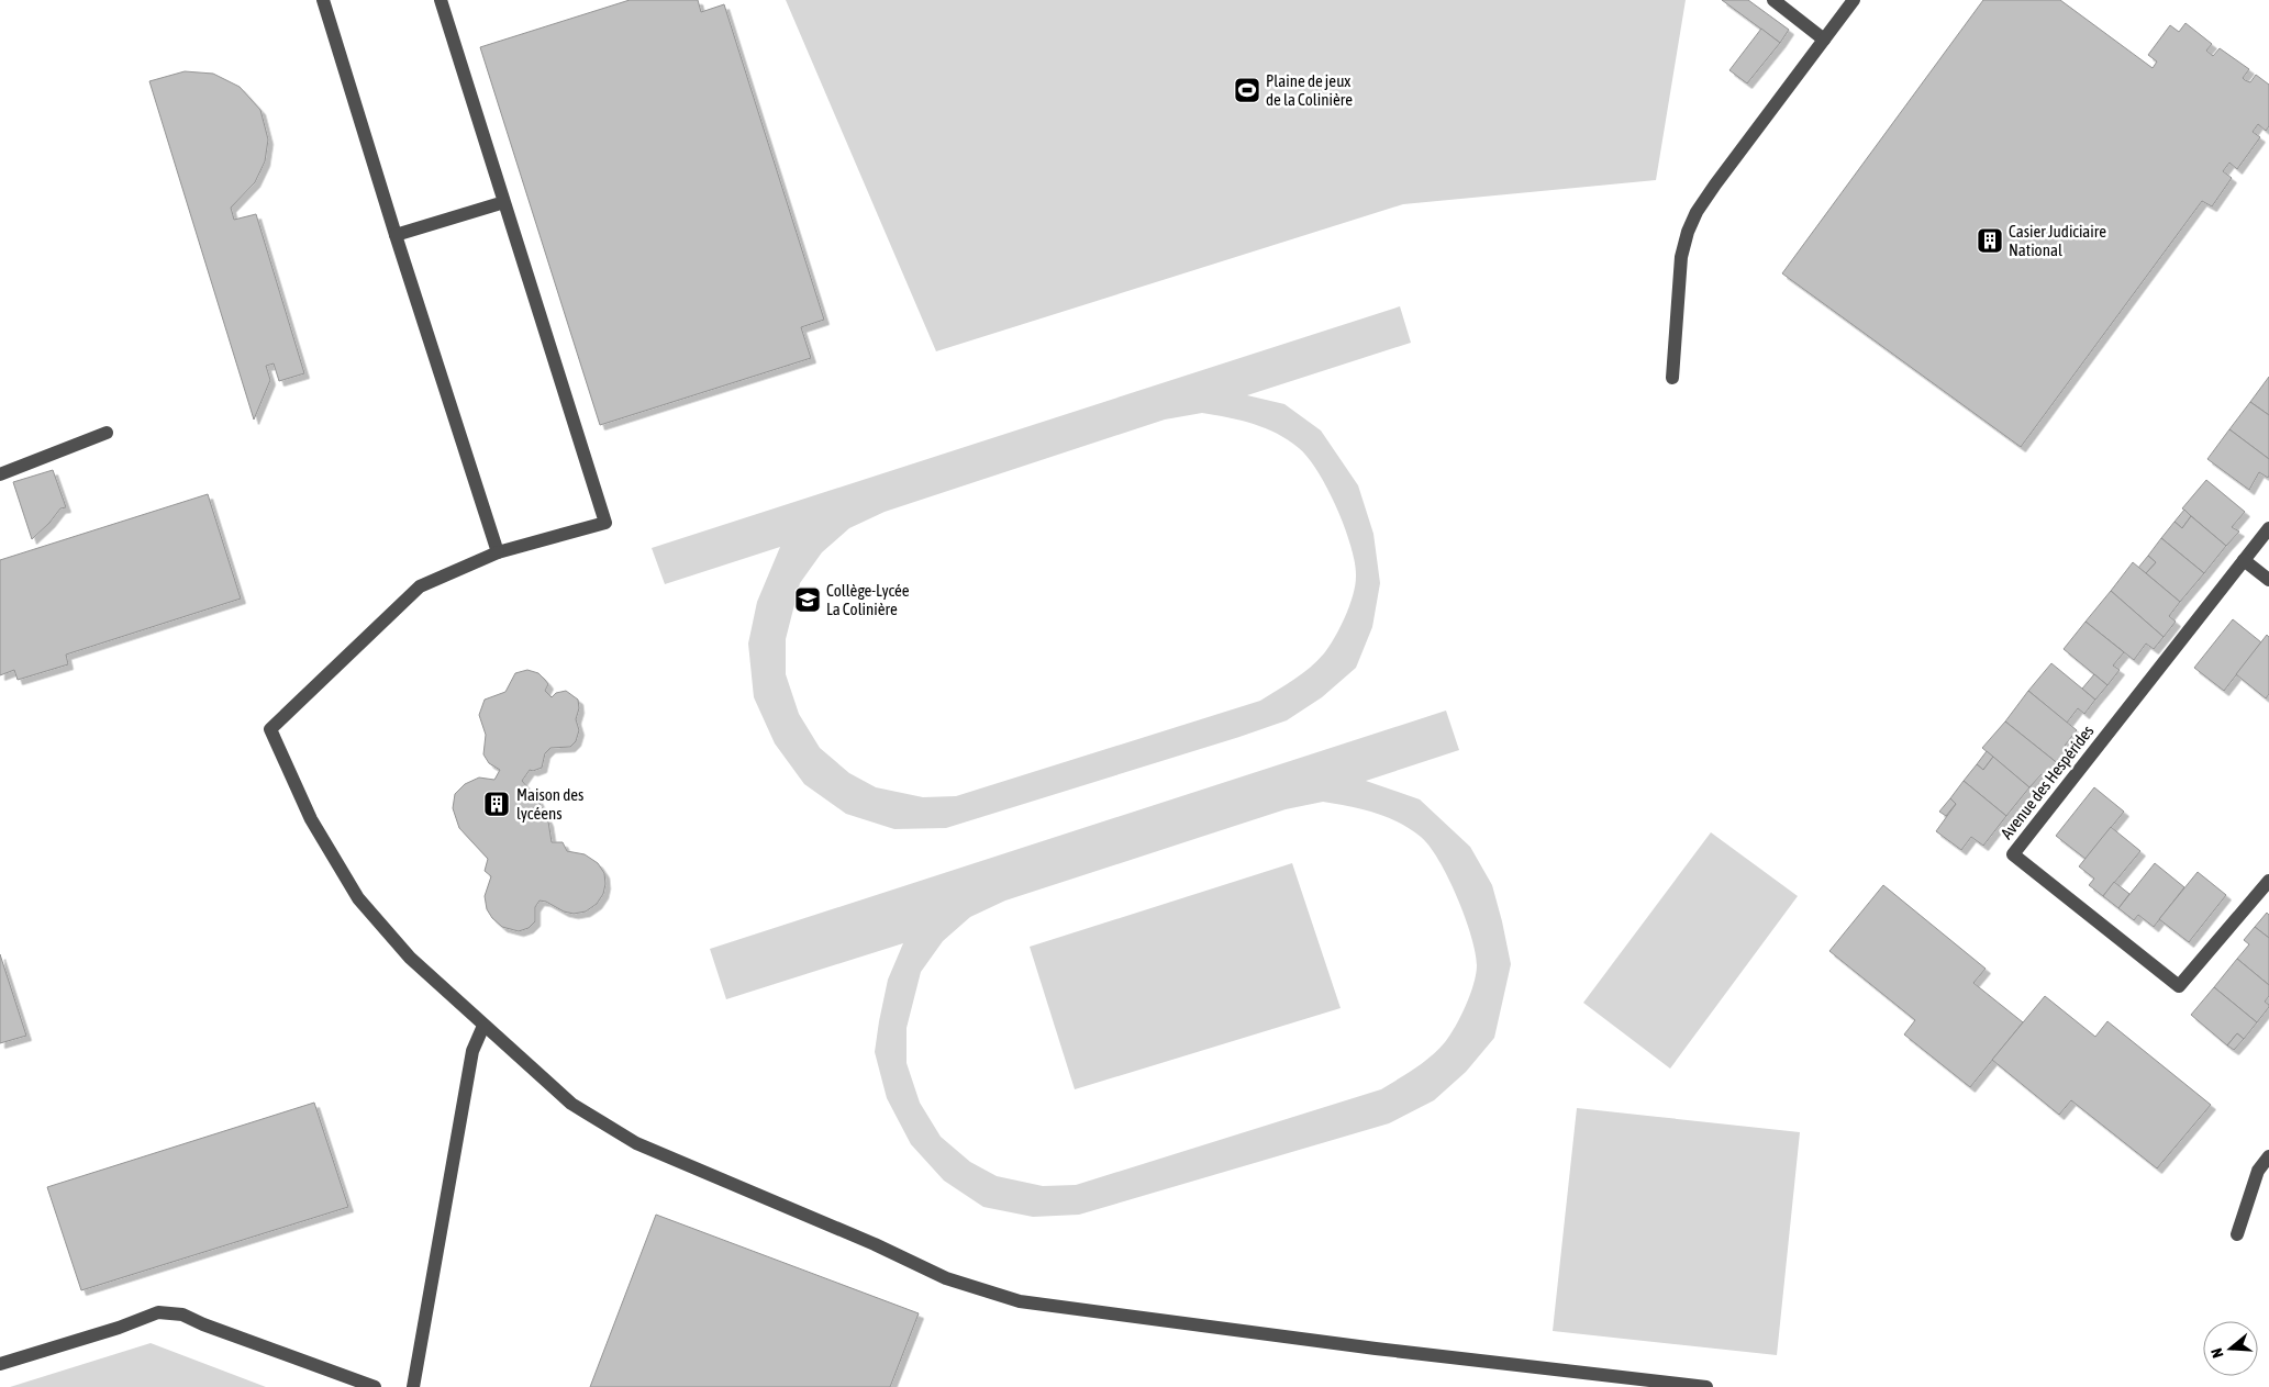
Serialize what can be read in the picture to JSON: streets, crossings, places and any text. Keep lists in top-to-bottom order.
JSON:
{
  "streets": {
    "street": ["Avenue des Hespérides"]
  },
  "places": {
    "sports": ["Plaine de jeux de la Colinière"],
    "building": ["Casier Judiciaire National", "Maison des lycéens"],
    "school or university": ["Collège-Lycée La Colinière"]
  },
  "north": "left"
}
